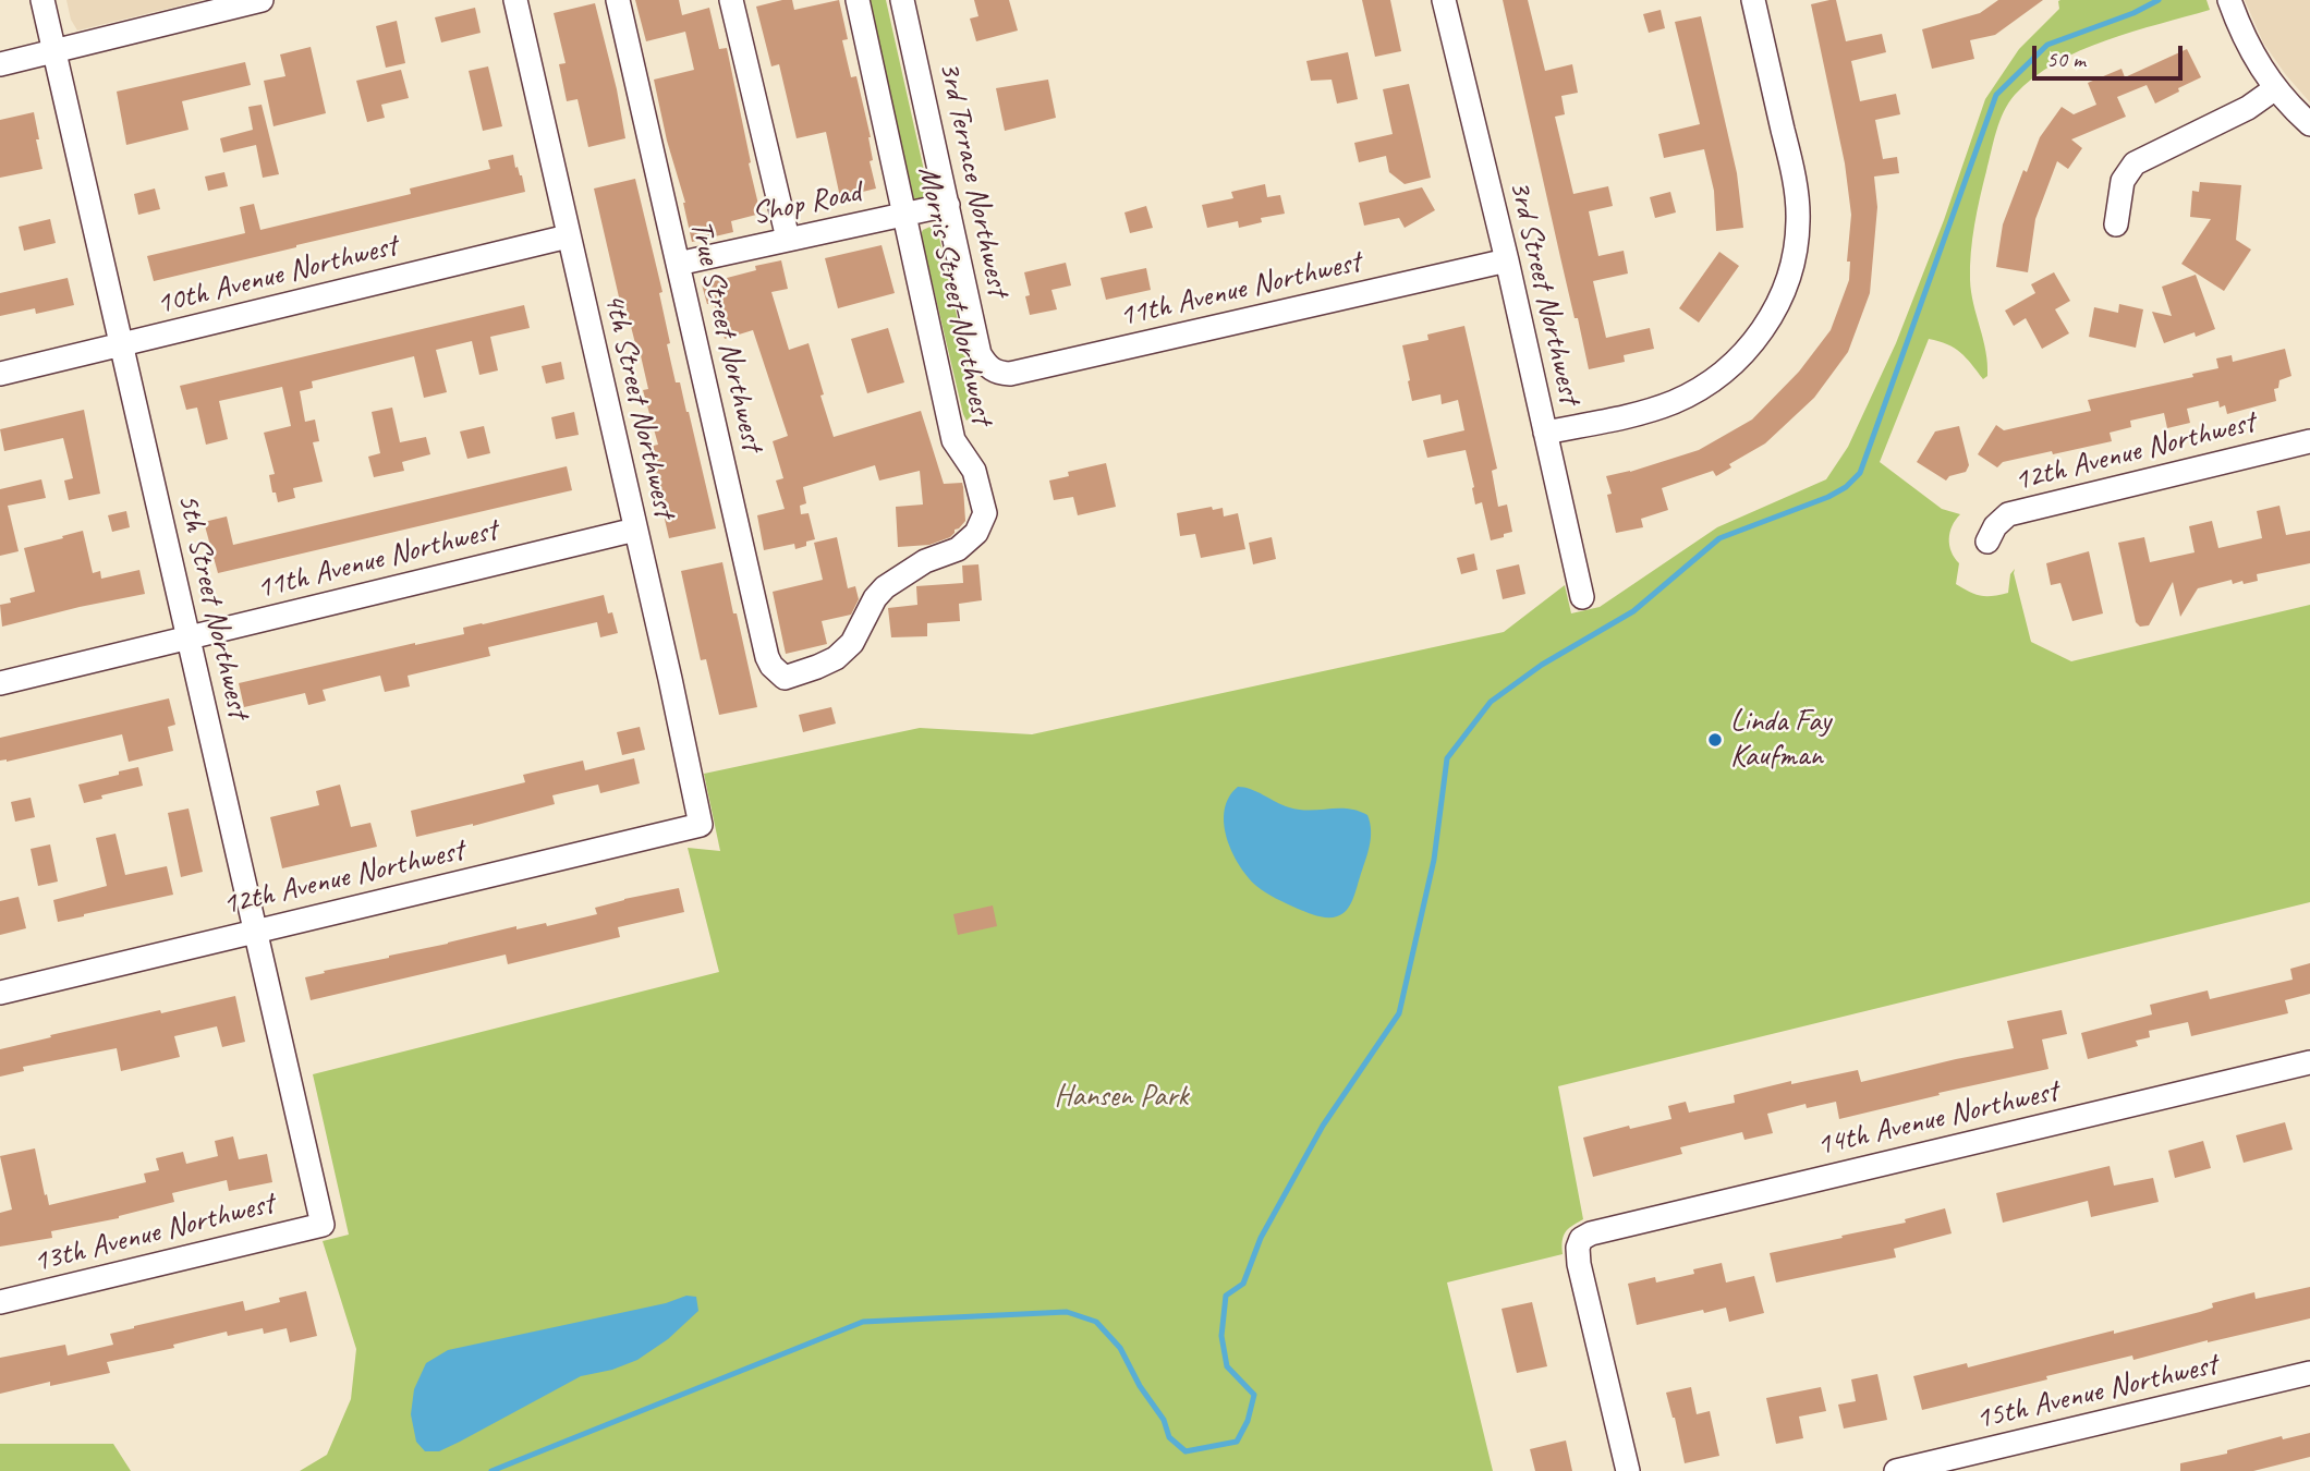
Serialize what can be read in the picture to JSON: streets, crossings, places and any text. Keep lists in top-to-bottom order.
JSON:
{
  "streets": {
    "street": [
      "3rd Terrace Northwest",
      "Shop Road",
      "10th Avenue Northwest",
      "11th Avenue Northwest",
      "3rd Street Northwest",
      "Morris Street Northwest",
      "True Street Northwest",
      "4th Street Northwest",
      "12th Avenue Northwest",
      "5th Street Northwest",
      "14th Avenue Northwest",
      "13th Avenue Northwest",
      "15th Avenue Northwest"
    ]
  },
  "crossings": [
    ["3rd Terrace Northwest", "Shop Road"],
    ["3rd Terrace Northwest", "11th Avenue Northwest"],
    ["Shop Road", "Morris Street Northwest"],
    ["Shop Road", "True Street Northwest"],
    ["10th Avenue Northwest", "4th Street Northwest"],
    ["10th Avenue Northwest", "5th Street Northwest"],
    ["11th Avenue Northwest", "3rd Street Northwest"],
    ["11th Avenue Northwest", "4th Street Northwest"],
    ["11th Avenue Northwest", "5th Street Northwest"],
    ["Morris Street Northwest", "True Street Northwest"],
    ["4th Street Northwest", "12th Avenue Northwest"],
    ["12th Avenue Northwest", "5th Street Northwest"],
    ["5th Street Northwest", "13th Avenue Northwest"]
  ],
  "parks": ["Hansen Park"],
  "places": ["Linda Fay Kaufman"],
  "scale_bar": "50 m"
}
